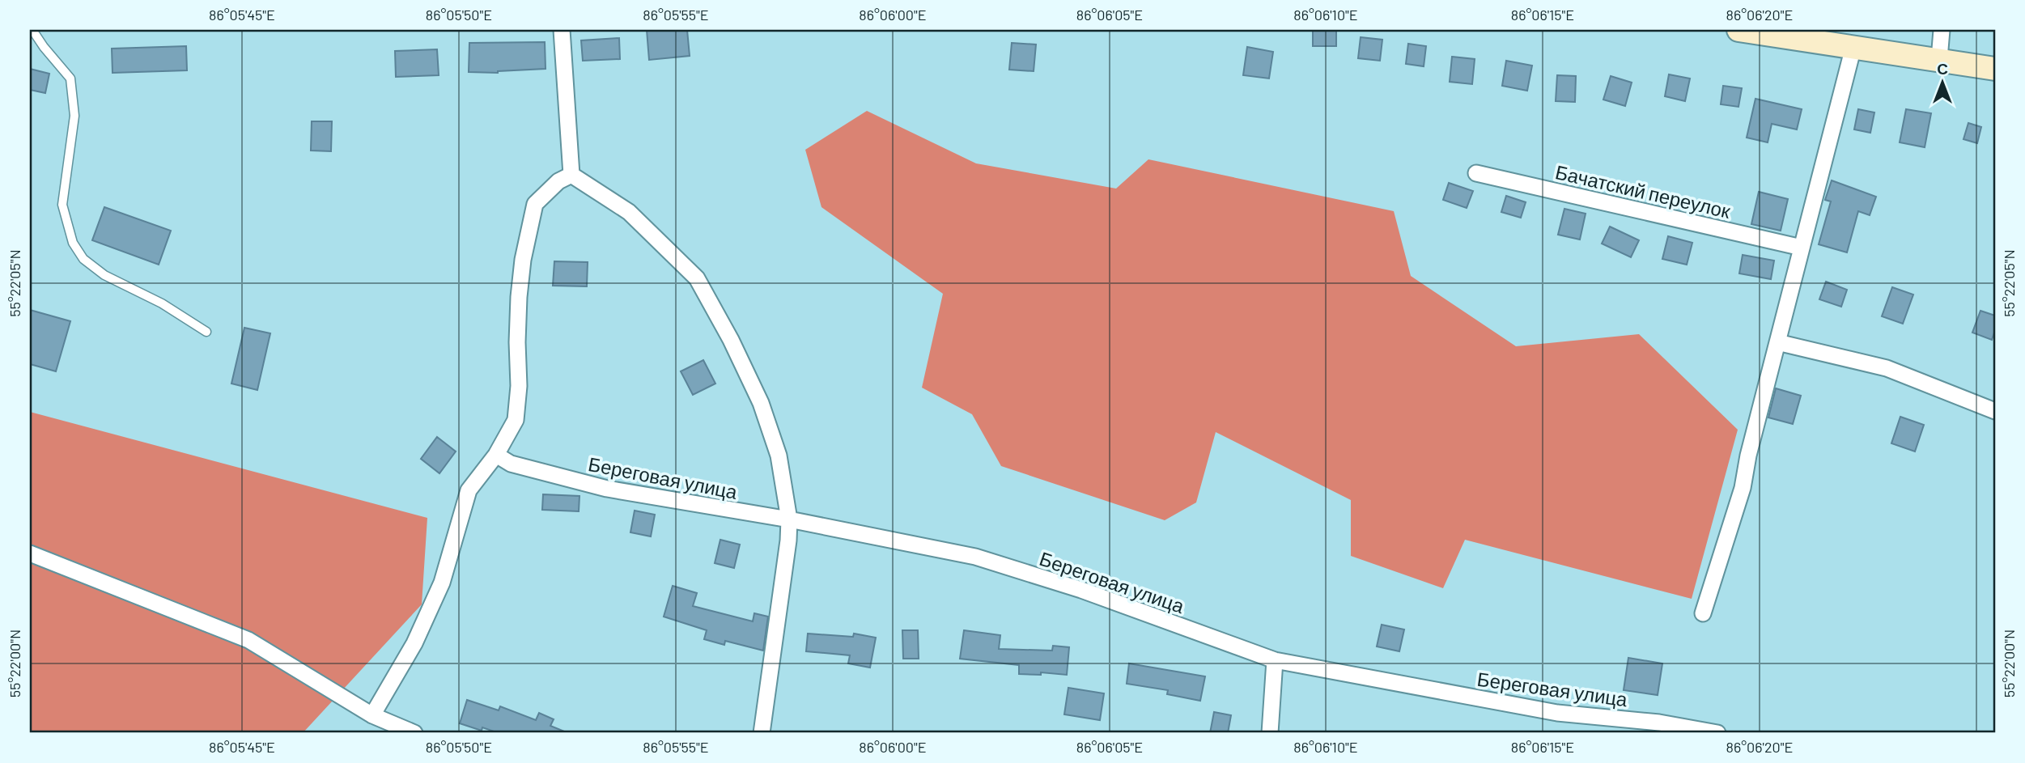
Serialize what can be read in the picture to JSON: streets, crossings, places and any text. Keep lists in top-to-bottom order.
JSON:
{
  "streets": {
    "street": ["Бачатский переулок", "Береговая улица"]
  },
  "north": "top",
  "coordinates": [
    "86°05'45\"E",
    "86°05'50\"E",
    "86°05'55\"E",
    "86°06'00\"E",
    "86°06'05\"E",
    "86°06'10\"E",
    "86°06'15\"E",
    "86°06'20\"E",
    "55°22'05\"N",
    "55°22'00\"N"
  ]
}
